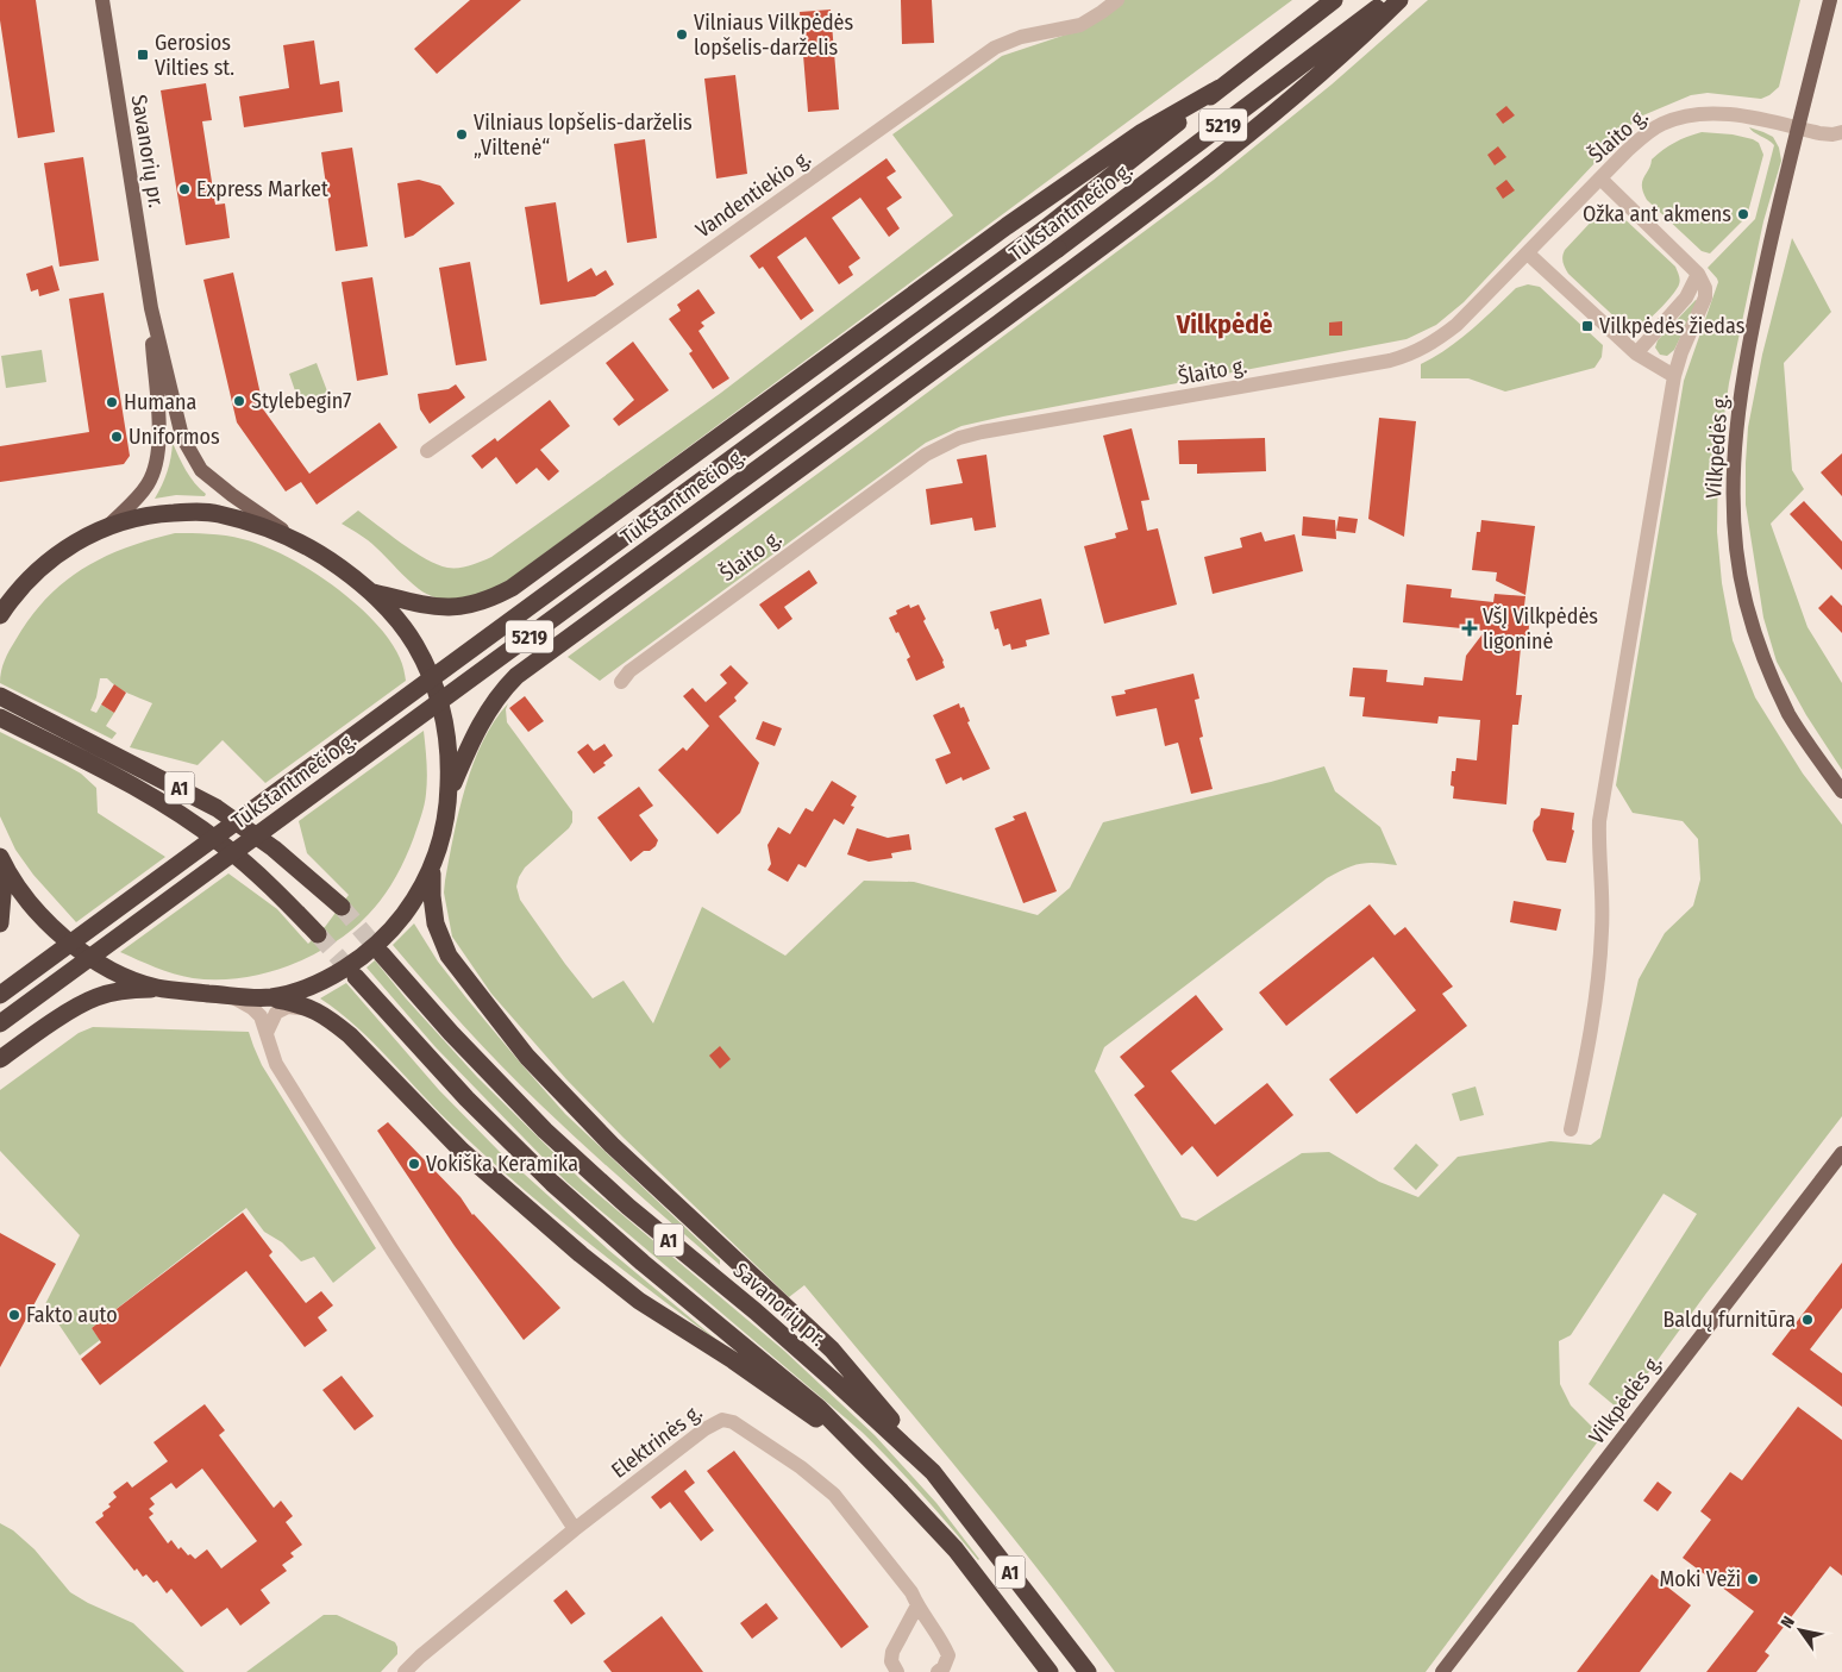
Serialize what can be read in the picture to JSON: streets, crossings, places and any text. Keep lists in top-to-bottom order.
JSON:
{
  "streets": {
    "highway": [
      "5219",
      "Savanorių pr.",
      "Tūkstantmečio g.",
      "A1"
    ],
    "main road": ["Vilkpėdės g."],
    "street": ["Šlaito g.", "Vandentiekio g.", "Elektrinės g."]
  },
  "crossings": [
    ["Šlaito g.", "Vilkpėdės g."]
  ],
  "districts": ["Vilkpėdė"],
  "places": {
    "other": [
      "Vilniaus Vilkpėdės lopšelis-darželis",
      "Vilniaus lopšelis-darželis „Viltenė“",
      "Express Market",
      "Ožka ant akmens",
      "Stylebegin7",
      "Humana",
      "Uniformos",
      "Vokiška Keramika",
      "Fakto auto",
      "Baldų furnitūra",
      "Moki Veži"
    ],
    "transit": ["Gerosios Vilties st.", "Vilkpėdės žiedas"],
    "health": ["VšĮ Vilkpėdės ligoninė"]
  },
  "north": "top left"
}
